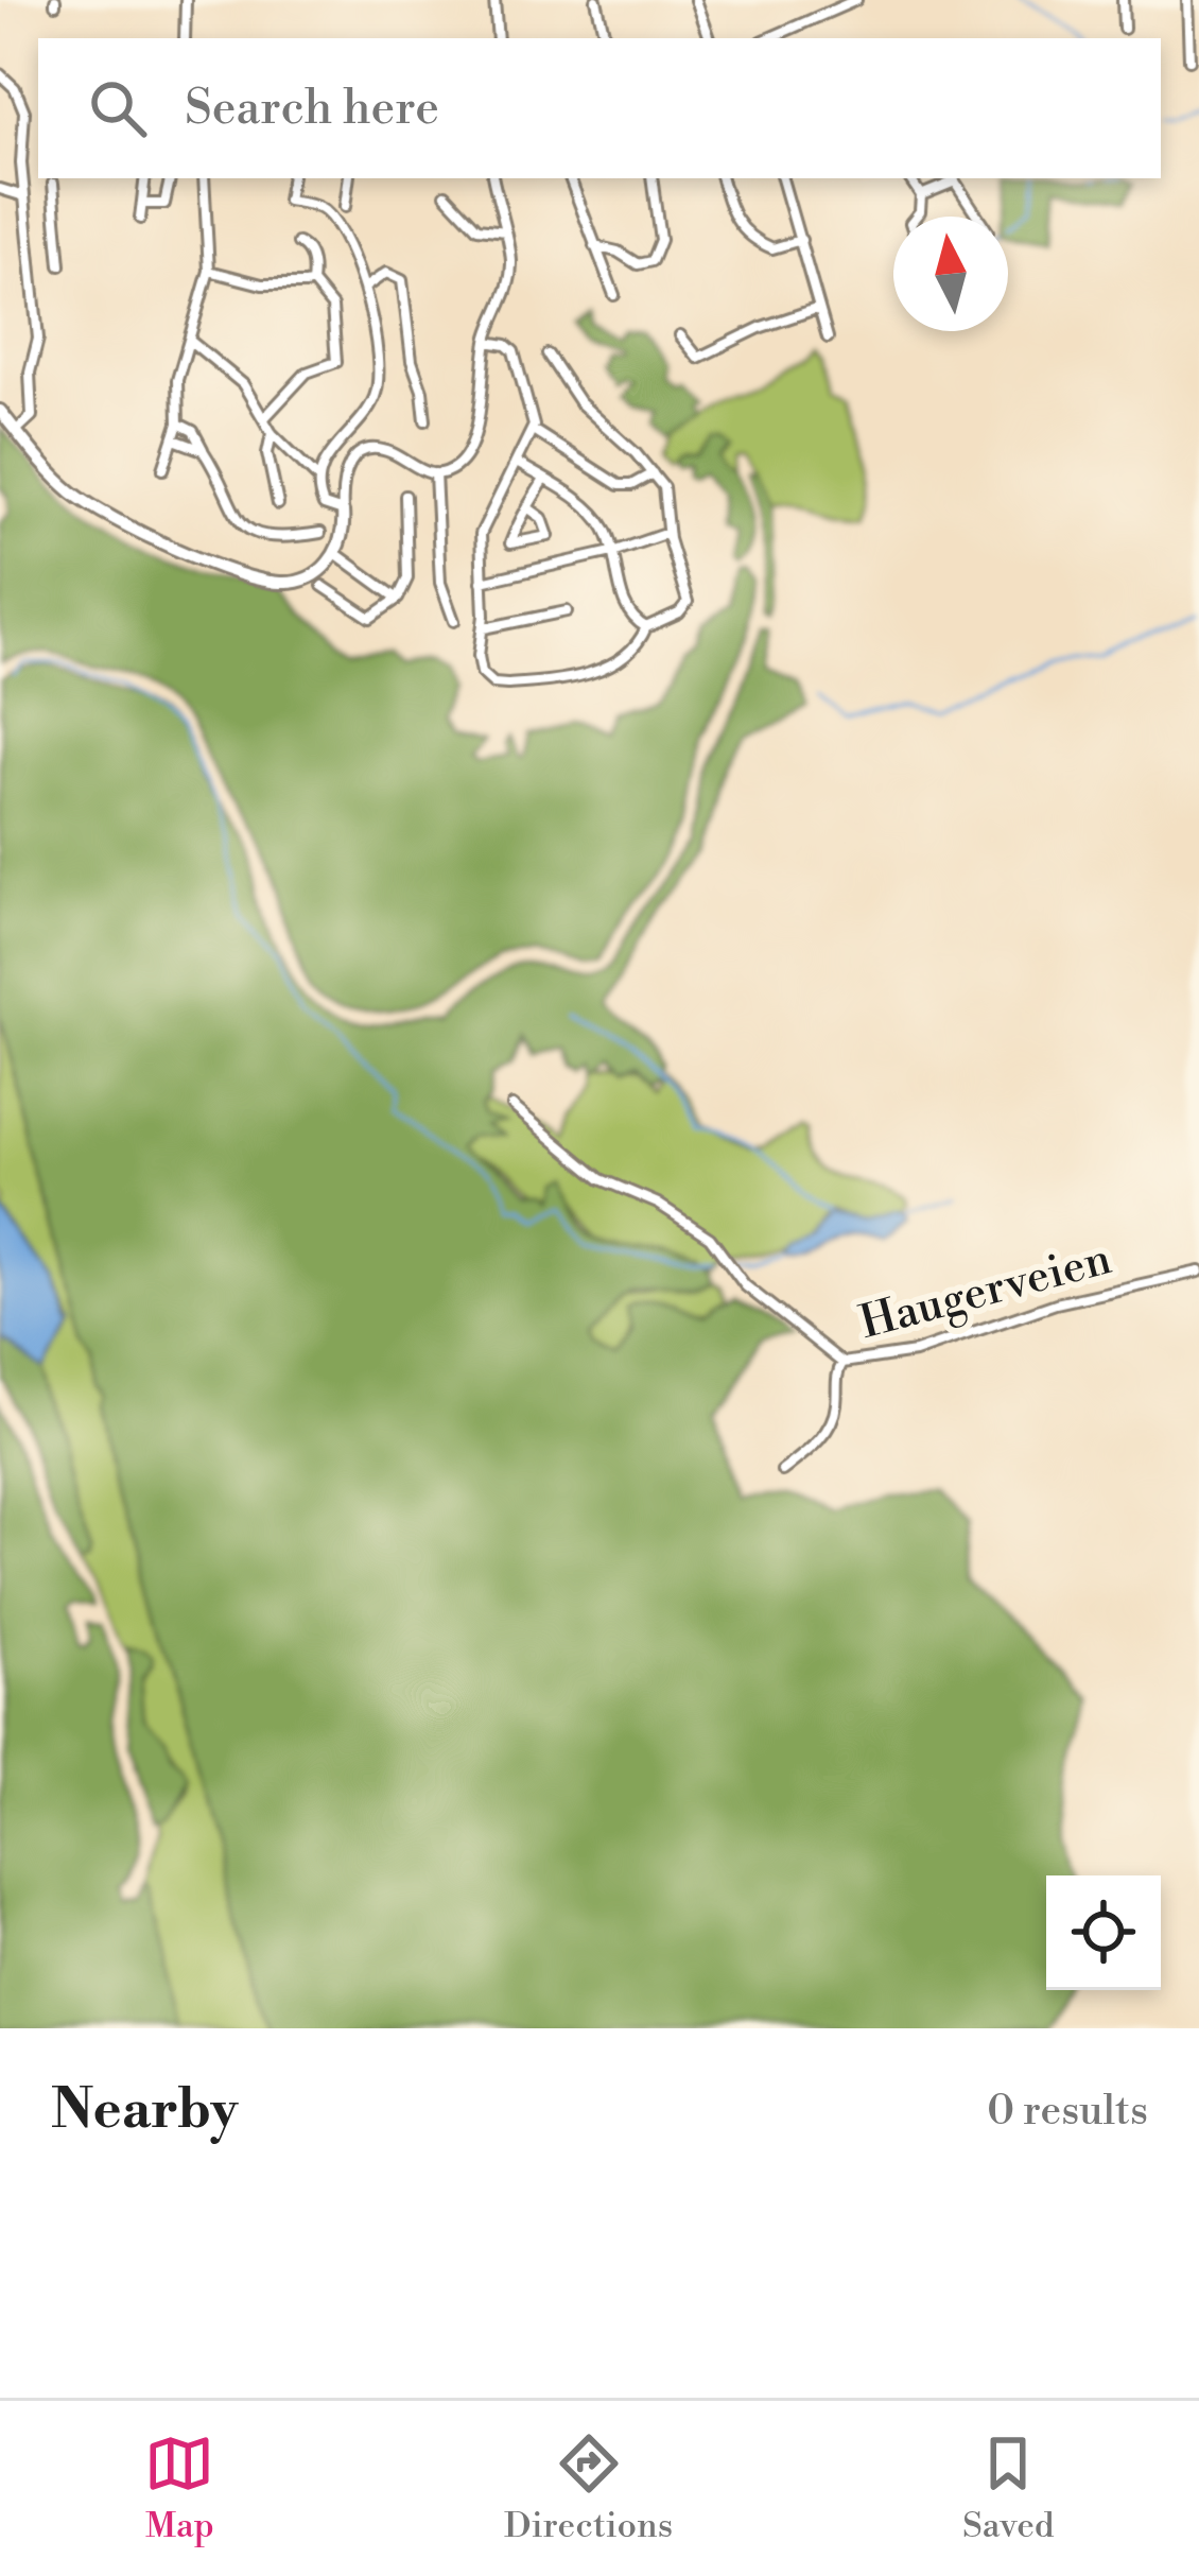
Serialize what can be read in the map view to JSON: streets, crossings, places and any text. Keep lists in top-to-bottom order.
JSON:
{
  "streets": {
    "street": ["Haugerveien"]
  },
  "north": "top",
  "page": {
    "search": "Search here",
    "heading": ["Nearby", "0 results"],
    "nav": ["Map", "Directions", "Saved"]
  }
}
